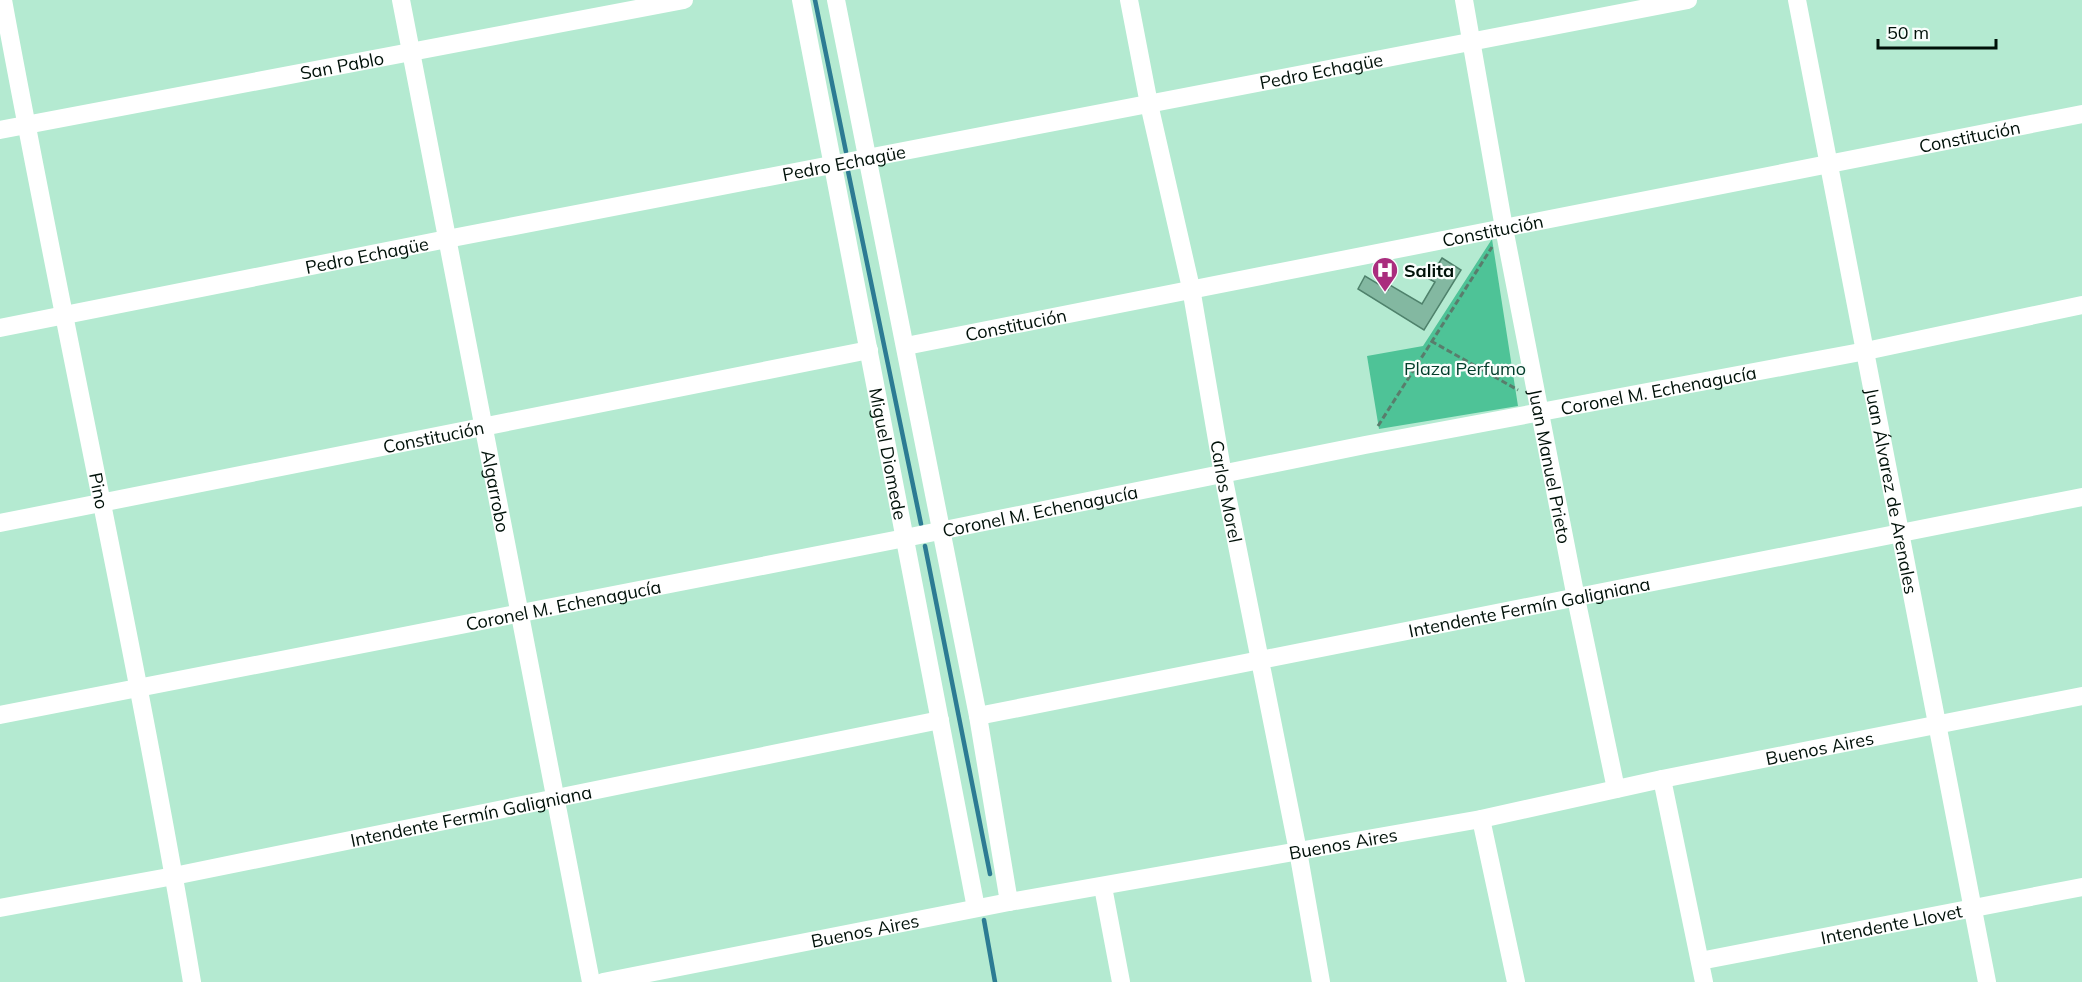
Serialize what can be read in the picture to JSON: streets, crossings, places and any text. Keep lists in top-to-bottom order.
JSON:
{
  "streets": {
    "street": [
      "San Pablo",
      "Pedro Echagüe",
      "Constitución",
      "Coronel M. Echenagucía",
      "Miguel Diomede",
      "Juan Manuel Prieto",
      "Pino",
      "Algarrobo",
      "Carlos Morel",
      "Juan Álvarez de Arenales",
      "Intendente Fermín Galigniana",
      "Buenos Aires",
      "Intendente Llovet"
    ]
  },
  "crossings": [
    ["San Pablo", "Pino"],
    ["San Pablo", "Algarrobo"],
    ["Pedro Echagüe", "Miguel Diomede"],
    ["Pedro Echagüe", "Juan Manuel Prieto"],
    ["Pedro Echagüe", "Pino"],
    ["Pedro Echagüe", "Algarrobo"],
    ["Pedro Echagüe", "Carlos Morel"],
    ["Constitución", "Miguel Diomede"],
    ["Constitución", "Juan Manuel Prieto"],
    ["Constitución", "Pino"],
    ["Constitución", "Algarrobo"],
    ["Constitución", "Carlos Morel"],
    ["Constitución", "Juan Álvarez de Arenales"],
    ["Coronel M. Echenagucía", "Miguel Diomede"],
    ["Coronel M. Echenagucía", "Juan Manuel Prieto"],
    ["Coronel M. Echenagucía", "Pino"],
    ["Coronel M. Echenagucía", "Algarrobo"],
    ["Coronel M. Echenagucía", "Carlos Morel"],
    ["Coronel M. Echenagucía", "Juan Álvarez de Arenales"],
    ["Miguel Diomede", "Intendente Fermín Galigniana"],
    ["Miguel Diomede", "Buenos Aires"],
    ["Juan Manuel Prieto", "Intendente Fermín Galigniana"],
    ["Juan Manuel Prieto", "Buenos Aires"],
    ["Pino", "Intendente Fermín Galigniana"],
    ["Algarrobo", "Intendente Fermín Galigniana"],
    ["Carlos Morel", "Intendente Fermín Galigniana"],
    ["Carlos Morel", "Buenos Aires"],
    ["Juan Álvarez de Arenales", "Intendente Fermín Galigniana"],
    ["Juan Álvarez de Arenales", "Buenos Aires"],
    ["Juan Álvarez de Arenales", "Intendente Llovet"]
  ],
  "parks": ["Plaza Perfumo"],
  "places": {
    "hospital": ["Salita"]
  },
  "scale_bar": "50 m"
}
